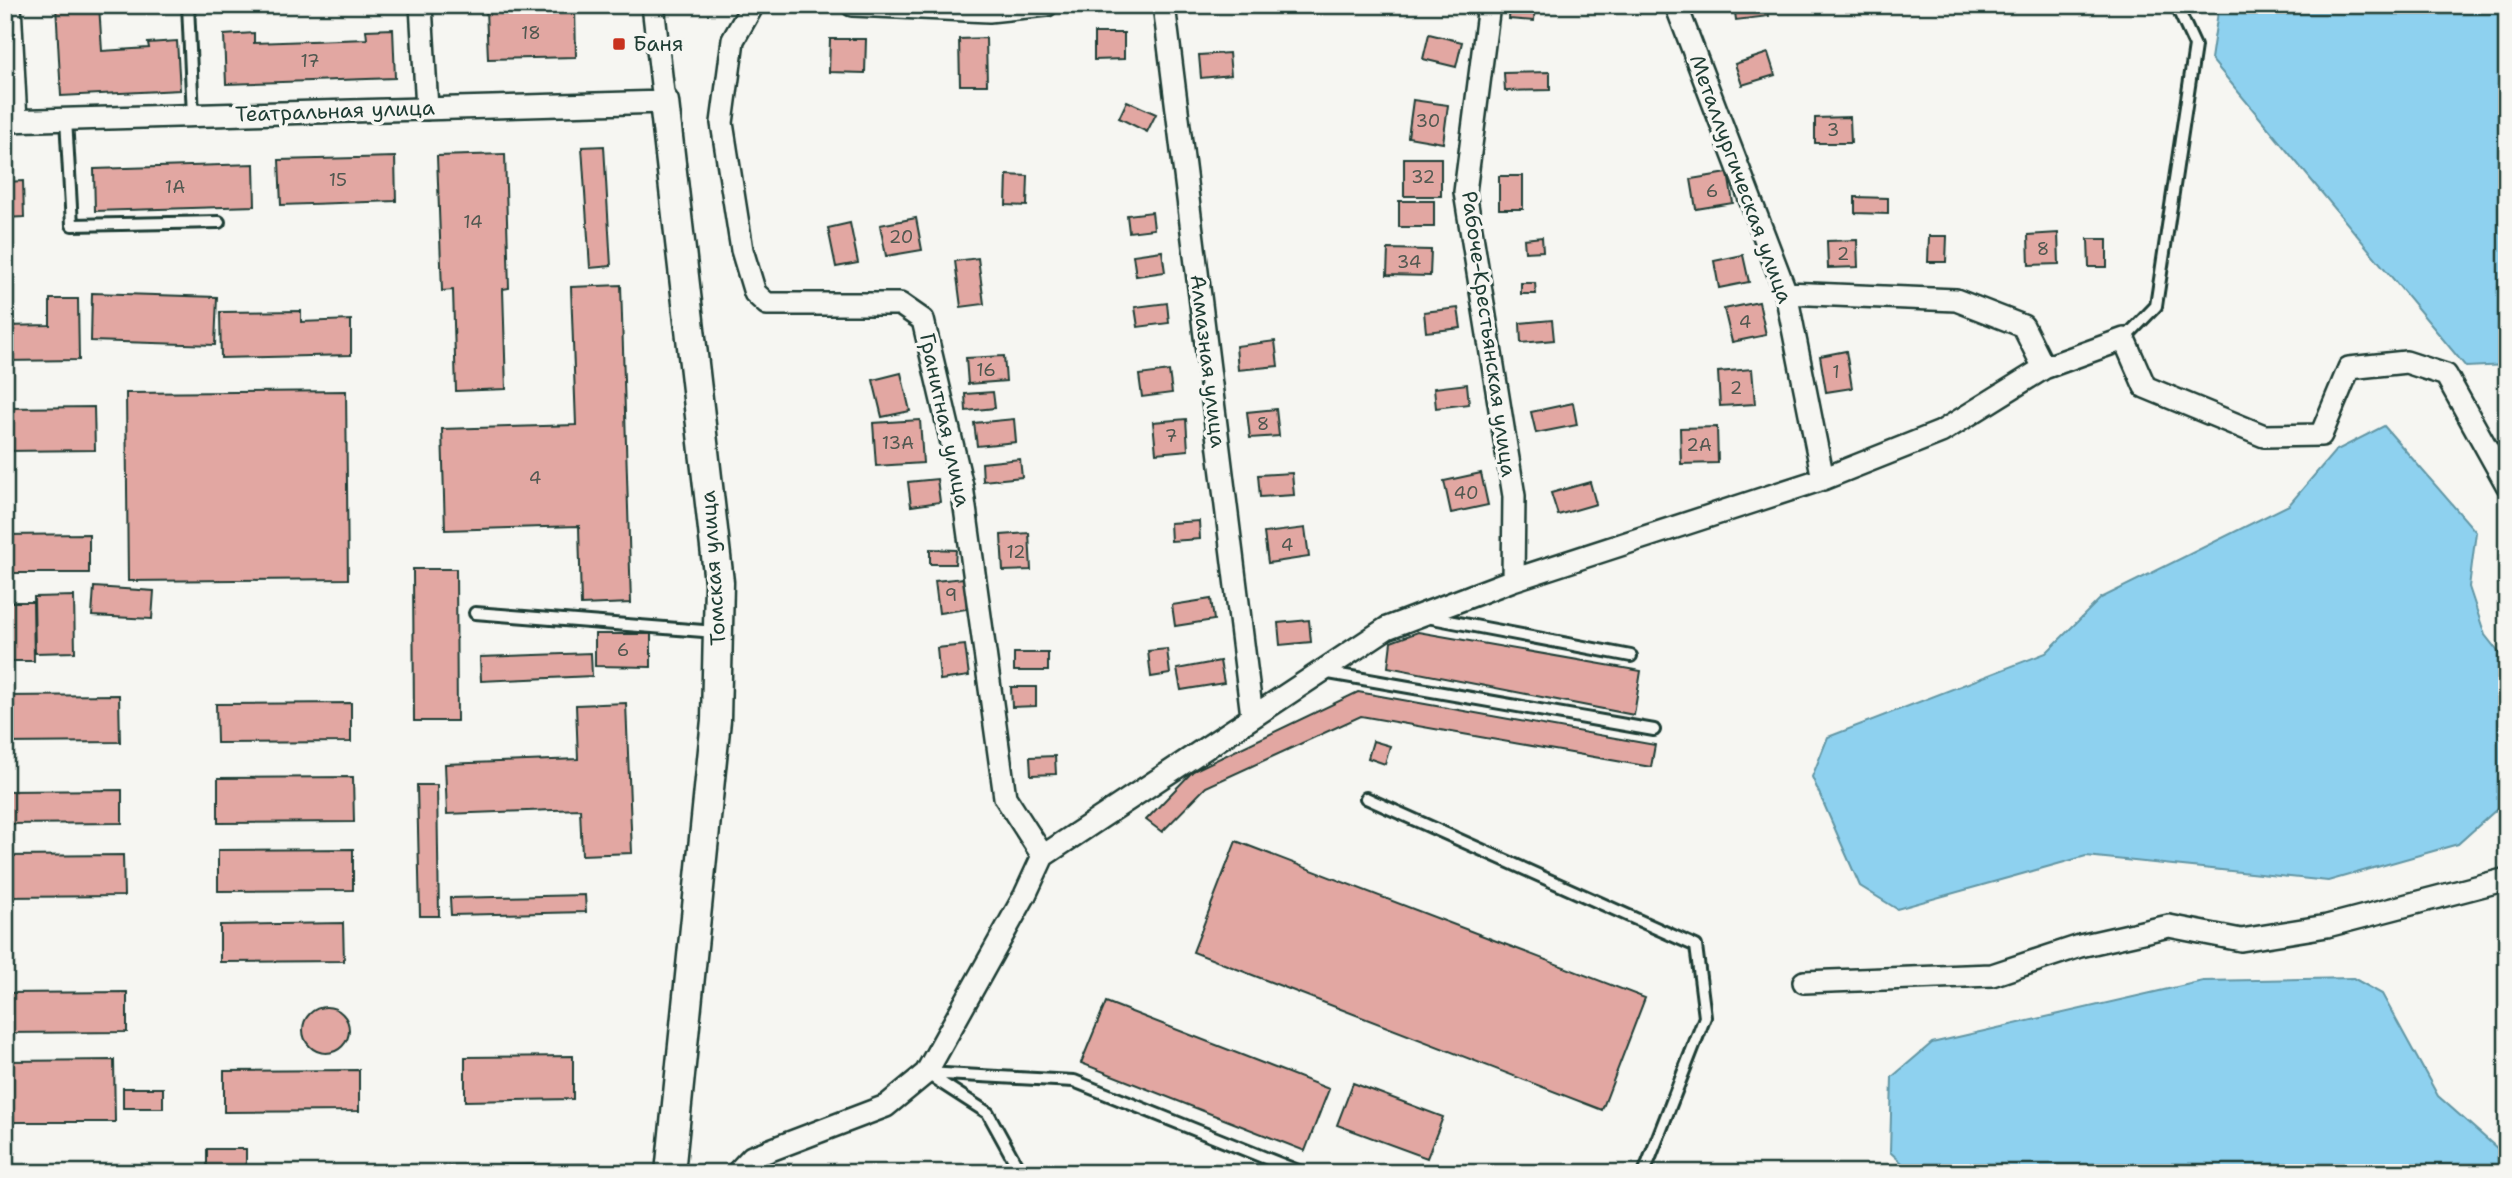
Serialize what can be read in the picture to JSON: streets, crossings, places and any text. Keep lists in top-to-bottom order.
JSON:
{
  "streets": {
    "street": [
      "Театральная улица",
      "Металлургическая улица",
      "Рабоче-Крестьянская улица",
      "Алмазная улица",
      "Гранитная улица",
      "Томская улица"
    ]
  },
  "crossings": [
    ["Театральная улица", "Томская улица"]
  ],
  "places": {
    "transit": ["Баня"]
  },
  "house_numbers": [
    "18",
    "17",
    "30",
    "3",
    "32",
    "15",
    "1А",
    "6",
    "14",
    "20",
    "8",
    "2",
    "34",
    "4",
    "16",
    "1",
    "2",
    "8",
    "7",
    "13А",
    "2А",
    "4",
    "40",
    "4",
    "12",
    "9",
    "6"
  ]
}
